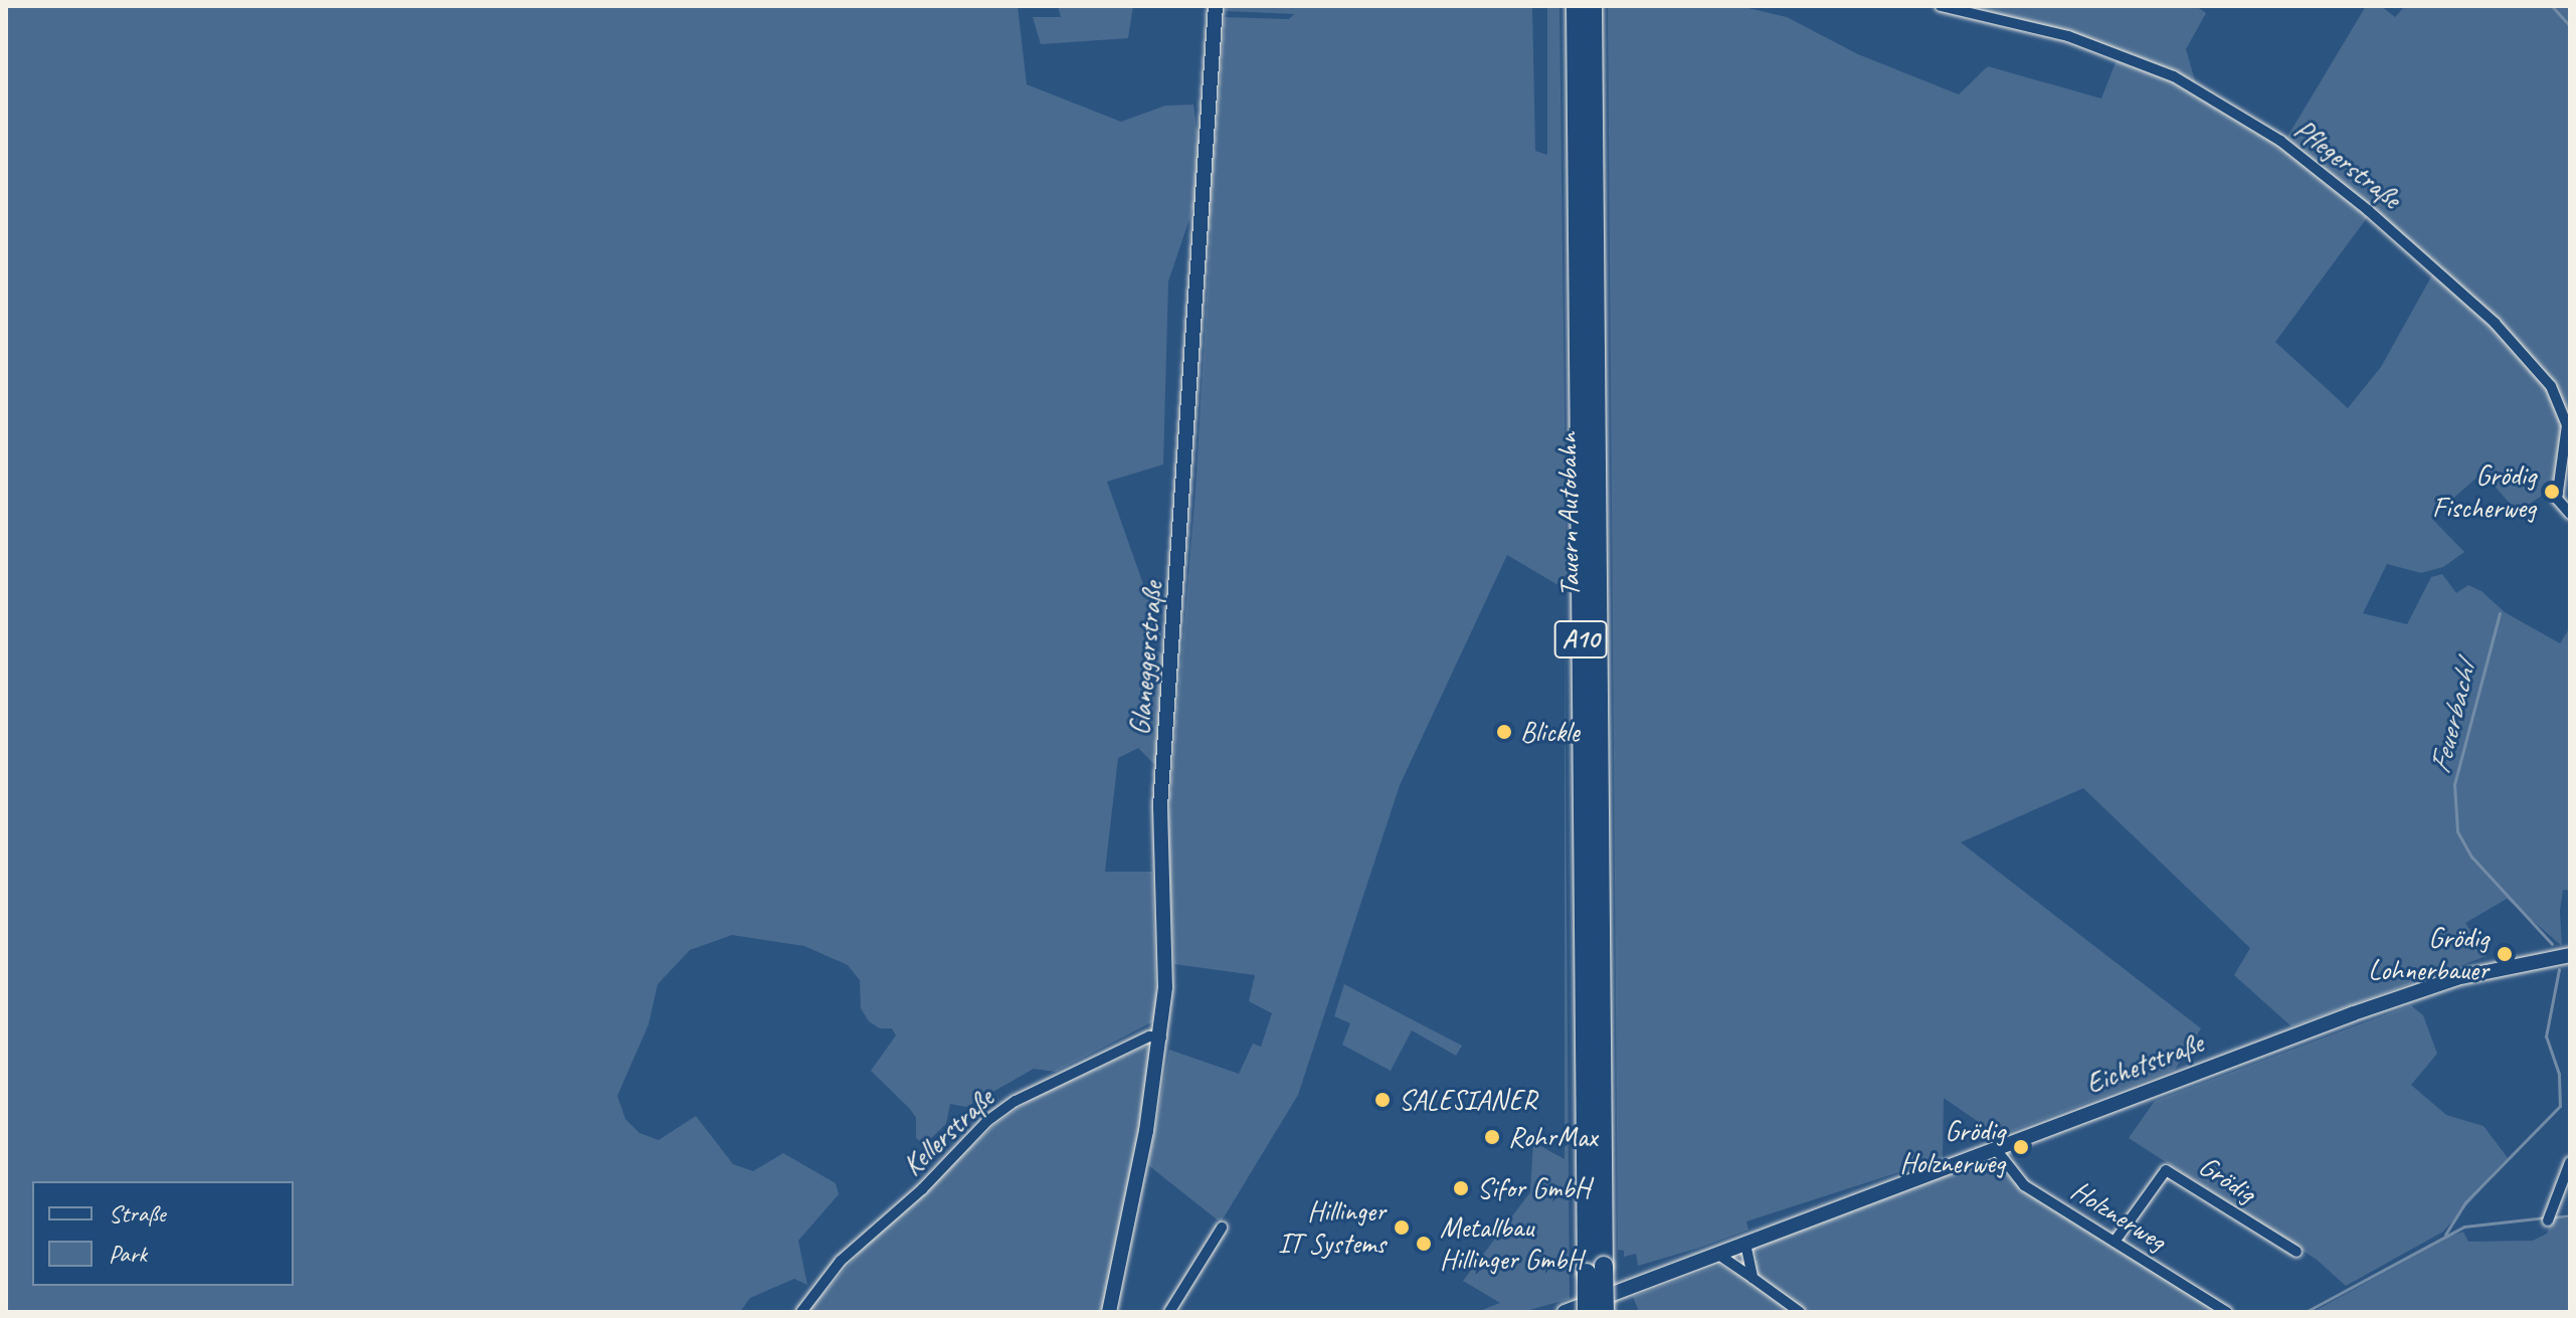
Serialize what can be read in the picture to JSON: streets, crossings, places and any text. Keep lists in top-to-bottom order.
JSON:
{
  "streets": {
    "highway": ["Tauern Autobahn", "A10"],
    "street": [
      "Pflegerstraße",
      "Glaneggerstraße",
      "Eichetstraße",
      "Kellerstraße",
      "Grödig",
      "Holznerweg"
    ]
  },
  "crossings": [
    ["Glaneggerstraße", "Kellerstraße"],
    ["Eichetstraße", "Holznerweg"],
    ["Grödig", "Holznerweg"]
  ],
  "water": ["Feuerbachl"],
  "places": [
    "Grödig Fischerweg",
    "Blickle",
    "Grödig Lohnerbauer",
    "SALESIANER",
    "RohrMax",
    "Grödig Holznerweg",
    "Sifor GmbH",
    "Hillinger IT Systems",
    "Metallbau Hillinger GmbH"
  ],
  "legend": ["Straße", "Park"]
}
